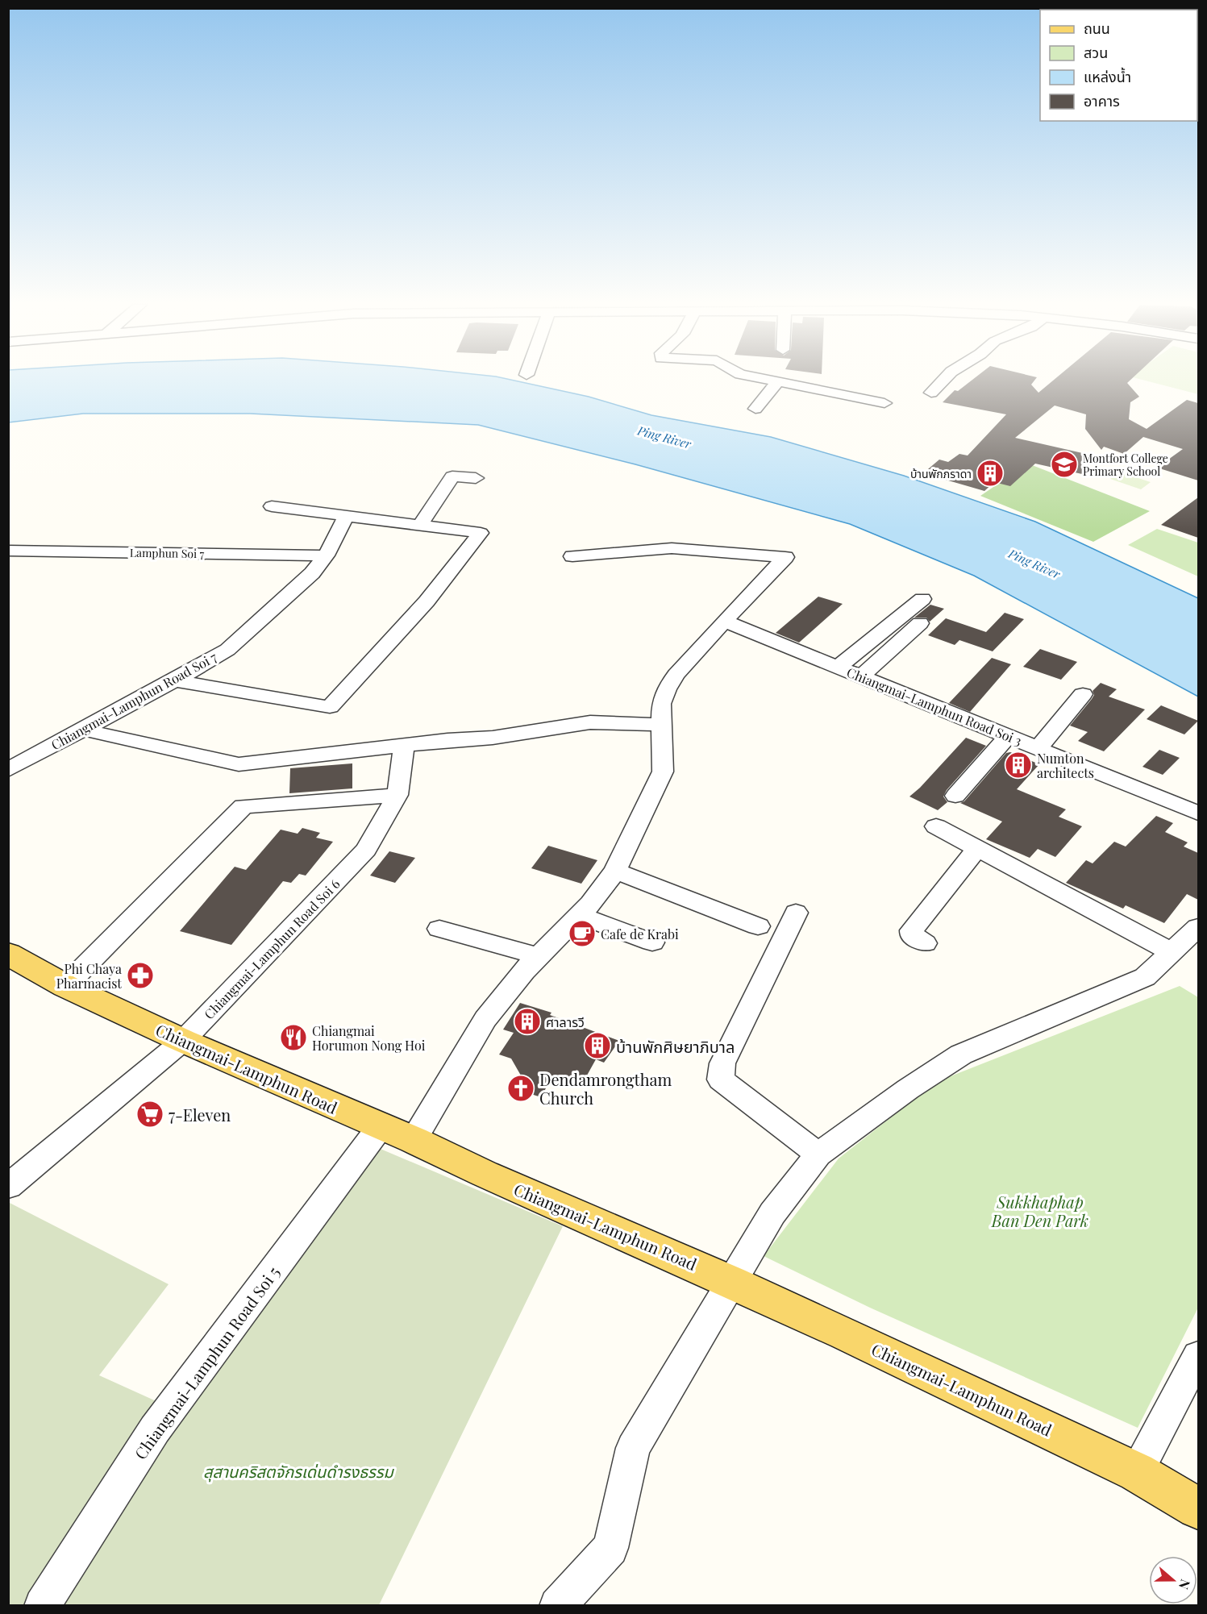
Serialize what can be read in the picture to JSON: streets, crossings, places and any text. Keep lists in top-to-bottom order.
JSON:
{
  "streets": {
    "main road": ["Chiangmai-Lamphun Road"],
    "street": [
      "Lamphun Soi 7",
      "Chiangmai-Lamphun Road Soi 7",
      "Chiangmai-Lamphun Road Soi 3",
      "Chiangmai-Lamphun Road Soi 6",
      "Chiangmai-Lamphun Road Soi 5"
    ]
  },
  "crossings": [
    ["Lamphun Soi 7", "Chiangmai-Lamphun Road Soi 7"],
    ["Chiangmai-Lamphun Road Soi 6", "Chiangmai-Lamphun Road"],
    ["Chiangmai-Lamphun Road", "Chiangmai-Lamphun Road Soi 5"]
  ],
  "water": ["Ping River"],
  "parks": ["Sukkhaphap Ban Den Park", "สุสานคริสตจักรเด่นดำรงธรรม"],
  "places": {
    "school or university": ["Montfort College Primary School"],
    "building": [
      "บ้านพักภราดา",
      "Numton architects",
      "ศาลารวี",
      "บ้านพักศิษยาภิบาล"
    ],
    "cafe": ["Cafe de Krabi"],
    "pharmacy": ["Phi Chaya Pharmacist"],
    "restaurant": ["Chiangmai Horumon Nong Hoi"],
    "church": ["Dendamrongtham Church"],
    "supermarket": ["7-Eleven"]
  },
  "legend": [
    "ถนน",
    "สวน",
    "แหล่งน้ำ",
    "อาคาร"
  ],
  "north": "right"
}
